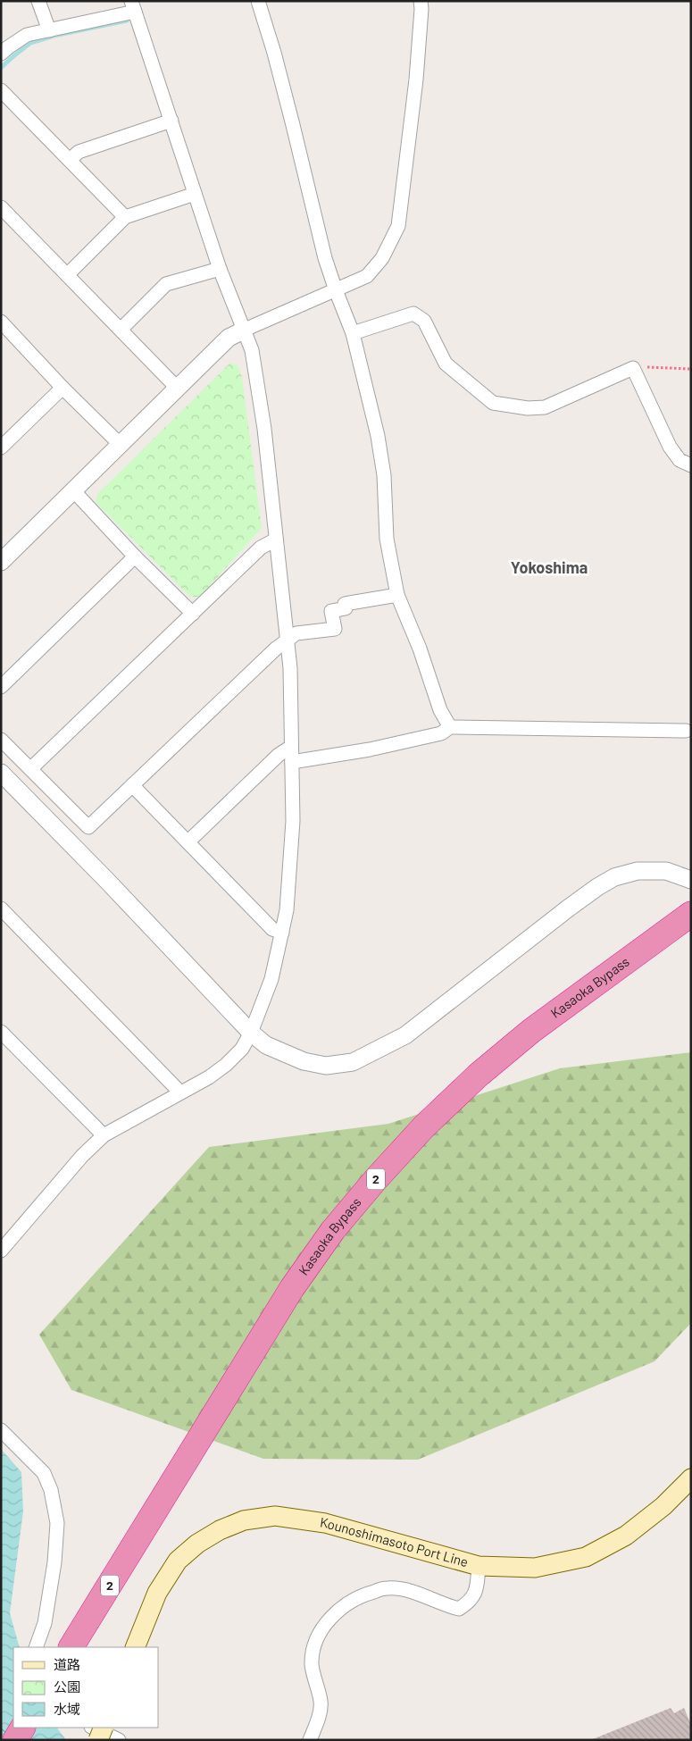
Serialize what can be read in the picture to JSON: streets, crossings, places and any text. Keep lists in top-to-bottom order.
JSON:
{
  "streets": {
    "highway": ["Kasaoka Bypass", "2"],
    "main road": ["Kounoshimasoto Port Line"]
  },
  "districts": ["Yokoshima"],
  "legend": ["道路", "公園", "水域"]
}
